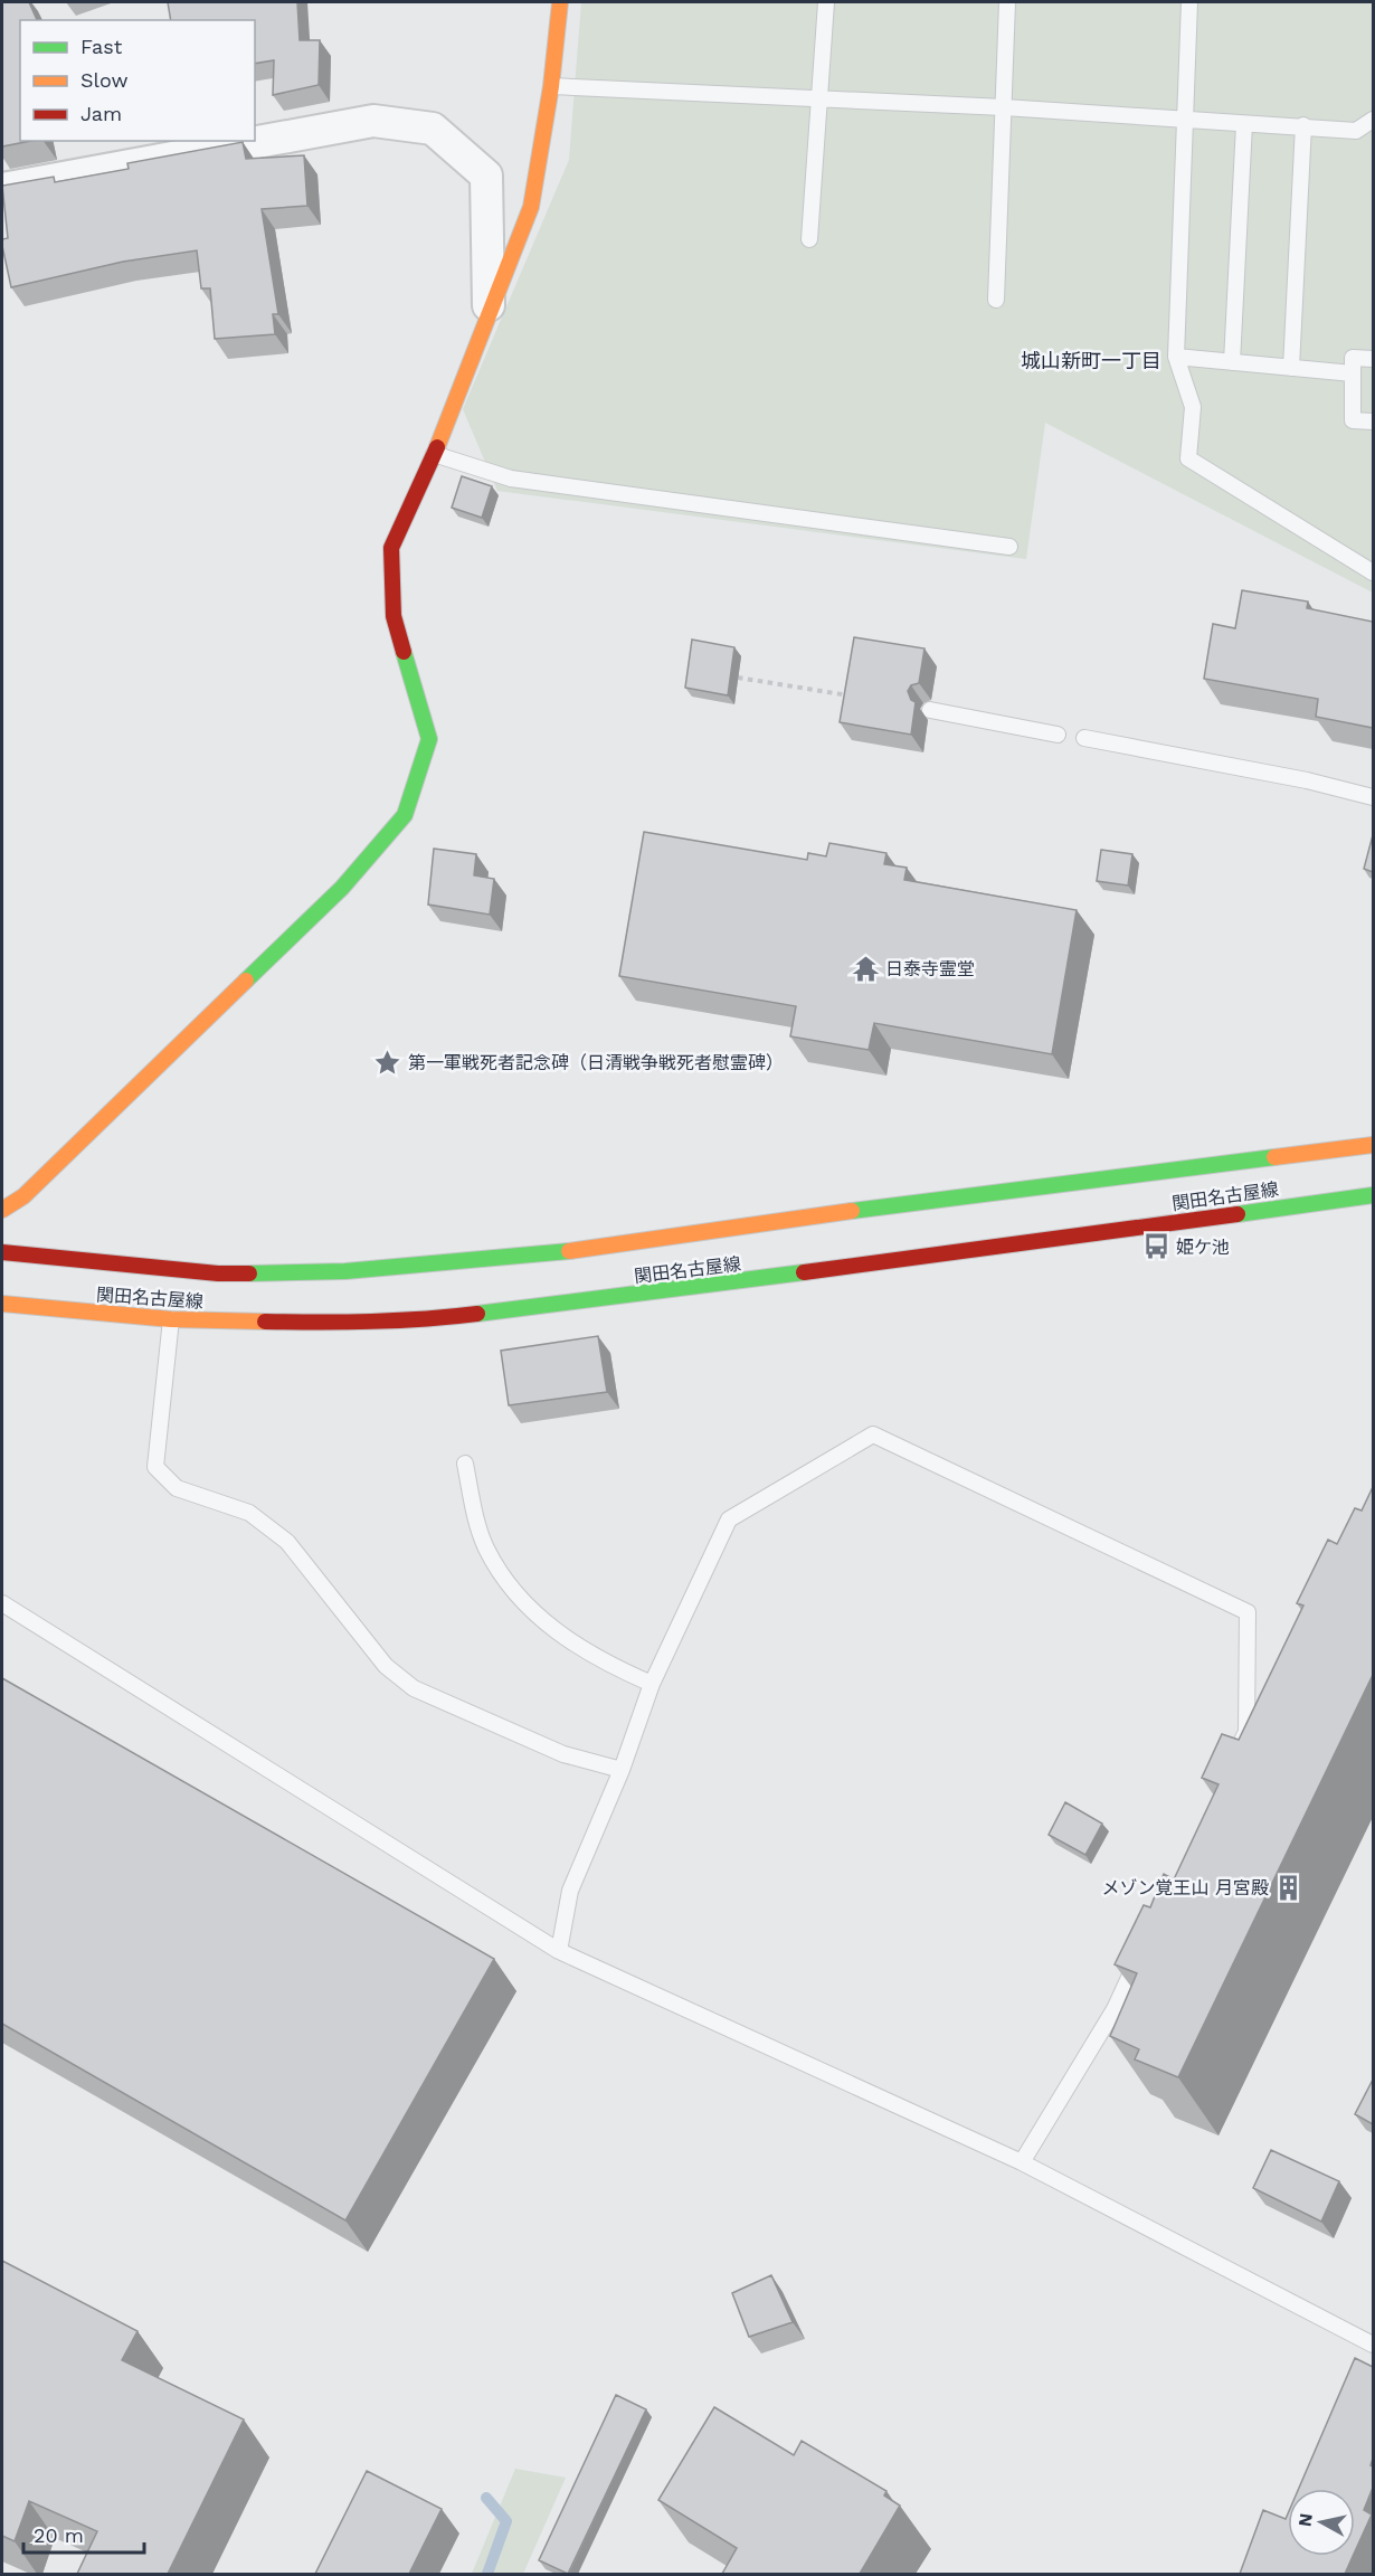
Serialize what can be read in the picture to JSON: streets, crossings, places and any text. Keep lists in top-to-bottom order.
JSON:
{
  "streets": {
    "main road": ["関田名古屋線"]
  },
  "districts": ["城山新町一丁目"],
  "places": {
    "temple": ["日泰寺霊堂"],
    "place": ["第一軍戦死者記念碑（日清戦争戦死者慰霊碑）"],
    "bus stop": ["姫ケ池"],
    "building": ["メゾン覚王山 月宮殿"]
  },
  "legend": ["Fast", "Slow", "Jam"],
  "scale_bar": "20 m",
  "north": "left"
}
